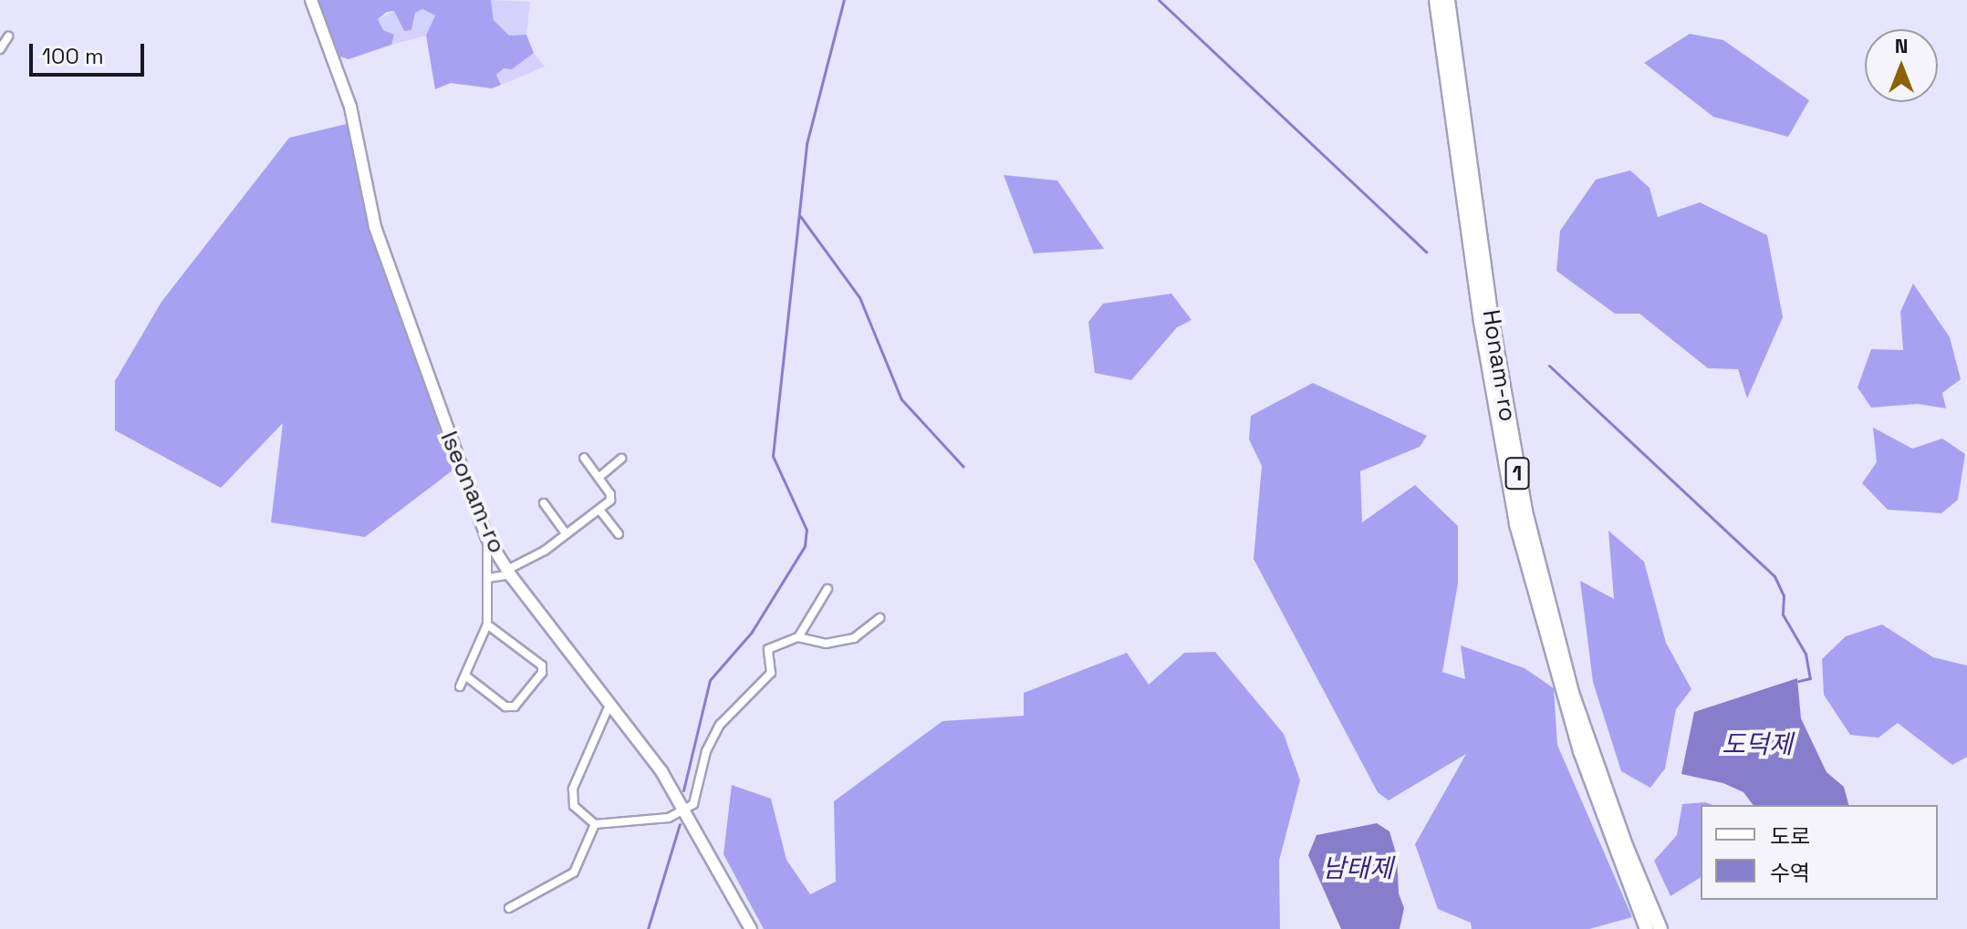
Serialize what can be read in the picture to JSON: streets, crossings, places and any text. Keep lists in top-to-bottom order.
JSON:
{
  "streets": {
    "highway": ["Honam-ro", "1"],
    "main road": ["Iseonam-ro"]
  },
  "water": ["도덕제", "남태제"],
  "legend": ["도로", "수역"],
  "scale_bar": "100 m",
  "north": "top"
}
